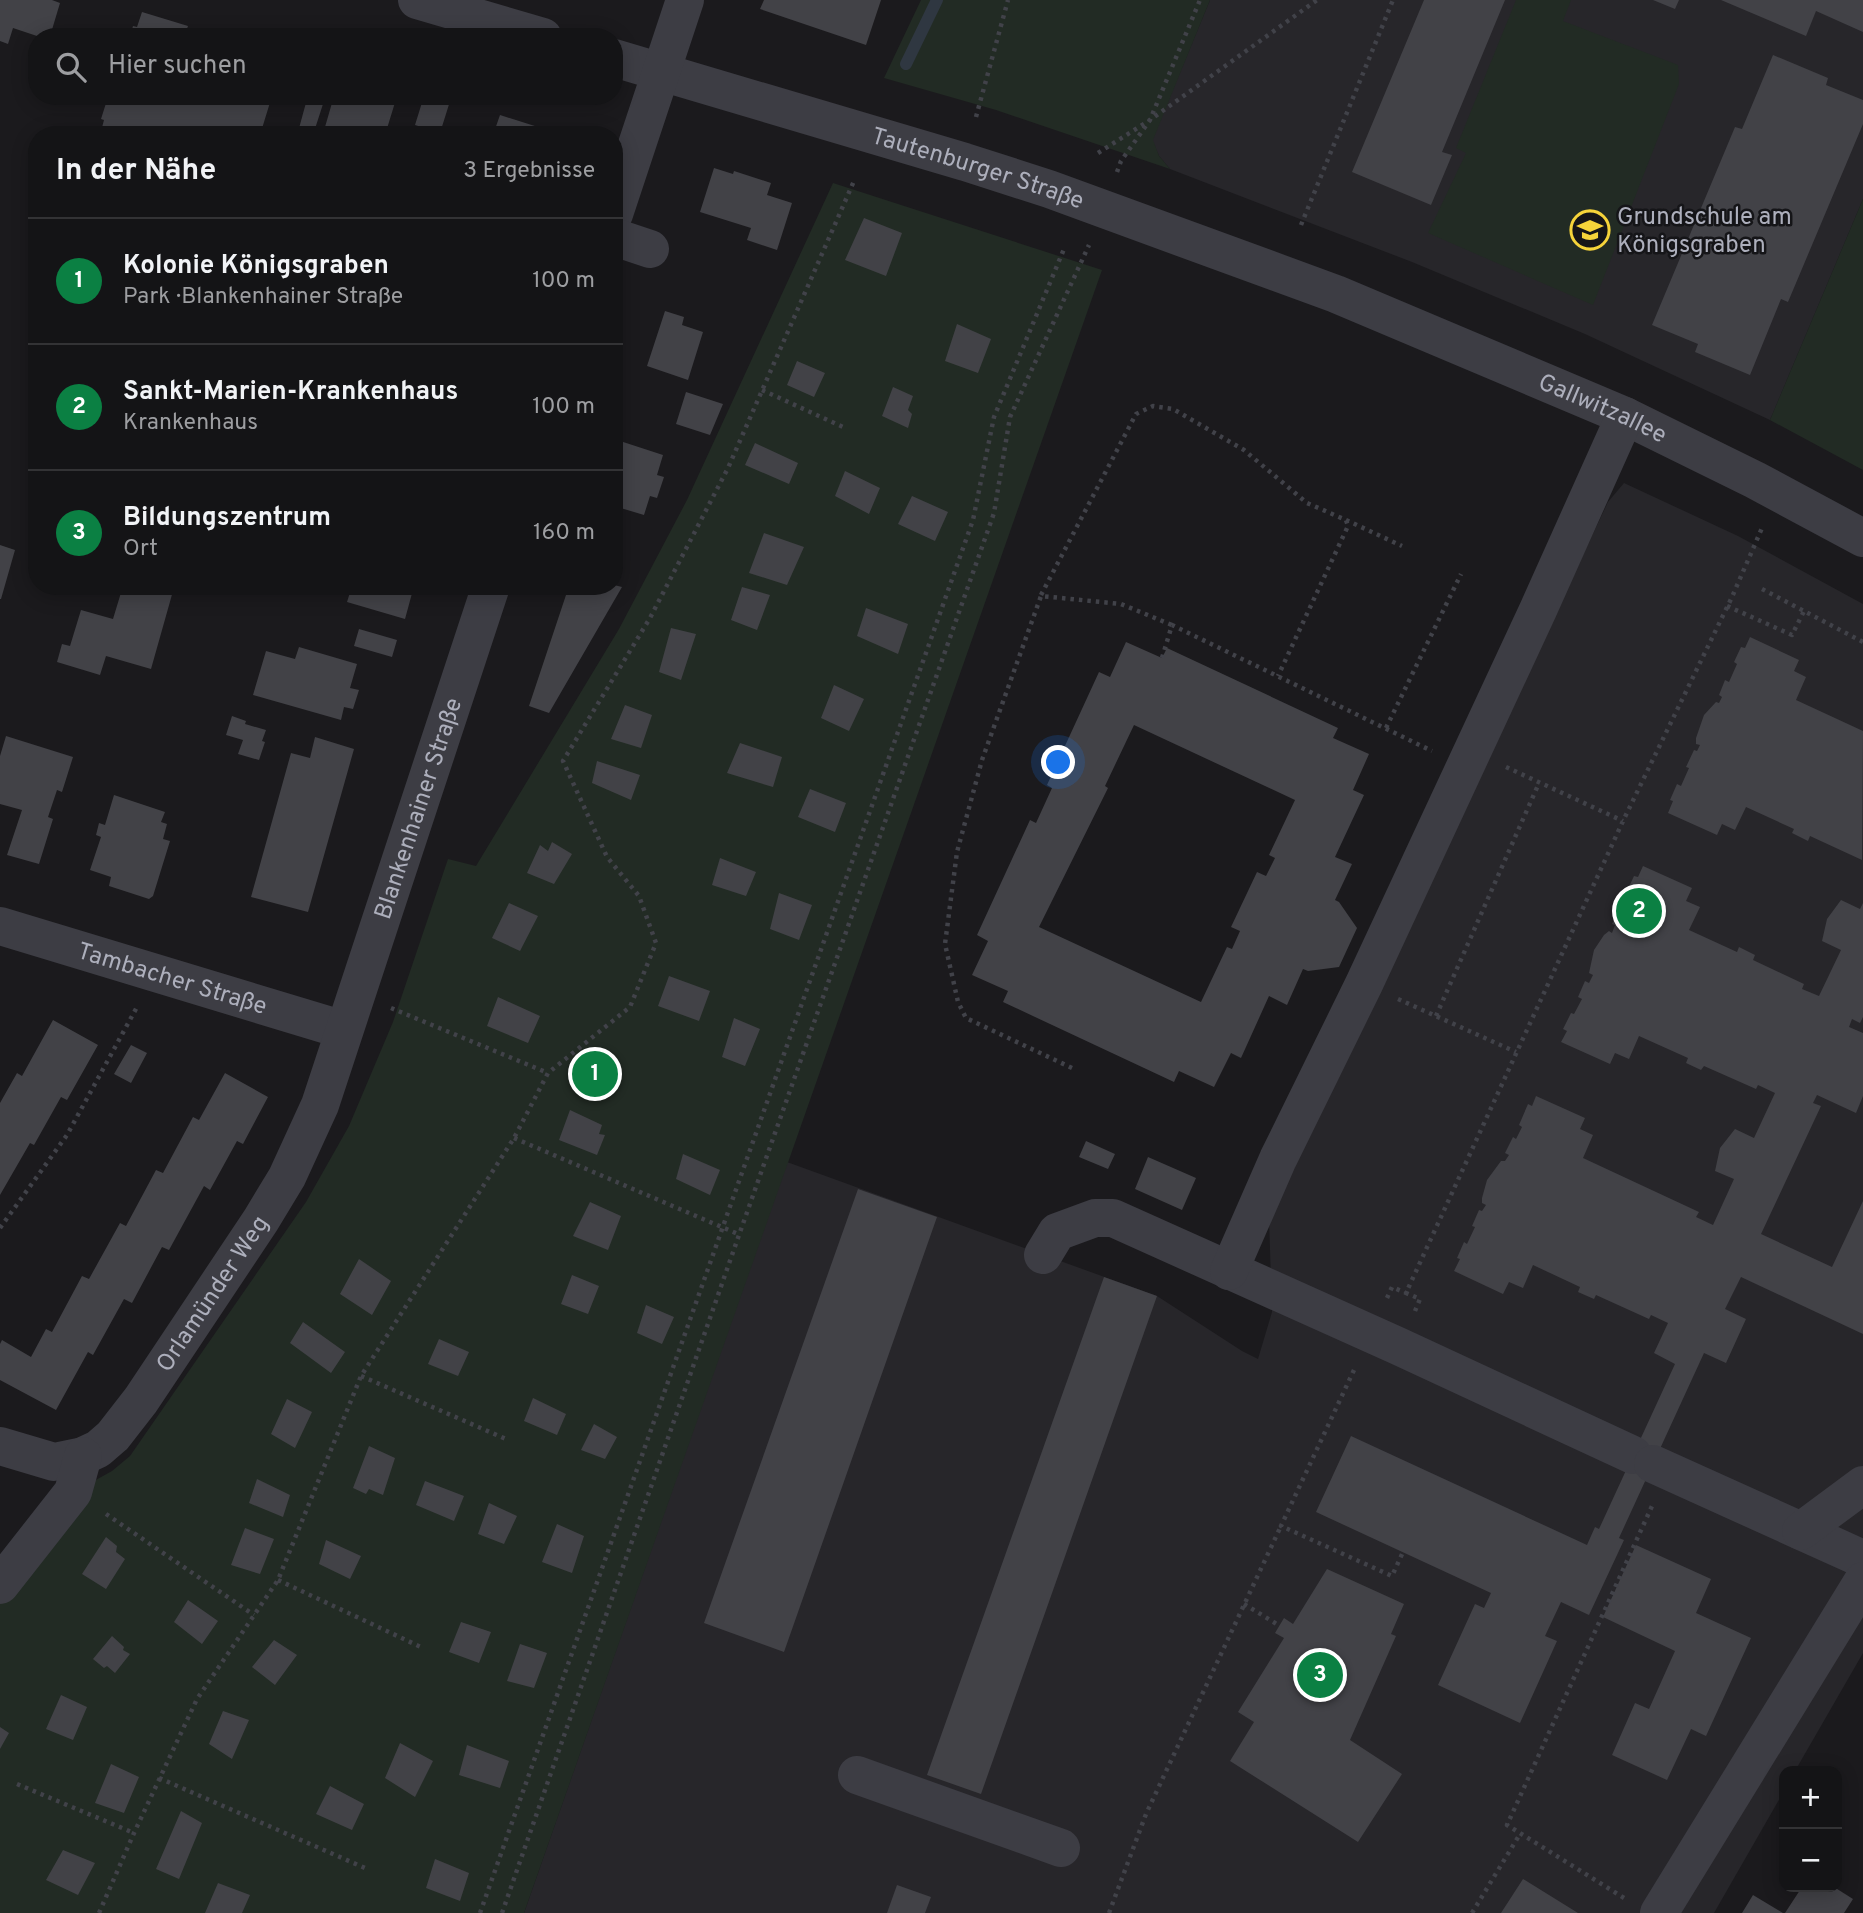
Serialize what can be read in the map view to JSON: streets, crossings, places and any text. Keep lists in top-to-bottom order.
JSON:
{
  "streets": {
    "street": [
      "Tautenburger Straße",
      "Gallwitzallee",
      "Blankenhainer Straße",
      "Tambacher Straße",
      "Orlamünder Weg"
    ]
  },
  "crossings": [
    ["Tautenburger Straße", "Gallwitzallee"],
    ["Blankenhainer Straße", "Tambacher Straße"],
    ["Blankenhainer Straße", "Orlamünder Weg"],
    ["Tambacher Straße", "Orlamünder Weg"]
  ],
  "places": {
    "school or university": ["Grundschule am Königsgraben"]
  },
  "page": {
    "search": "Hier suchen",
    "heading": ["In der Nähe", "3 Ergebnisse"],
    "list": [
      {
        "mark": "1",
        "name": "Kolonie Königsgraben",
        "note": "Park · Blankenhainer Straße",
        "value": "100 m"
      },
      {
        "mark": "2",
        "name": "Sankt-Marien-Krankenhaus",
        "note": "Krankenhaus",
        "value": "100 m"
      },
      {
        "mark": "3",
        "name": "Bildungszentrum",
        "note": "Ort",
        "value": "160 m"
      }
    ],
    "pins": ["2", "1", "3"],
    "map_buttons": ["+", "−"]
  }
}
